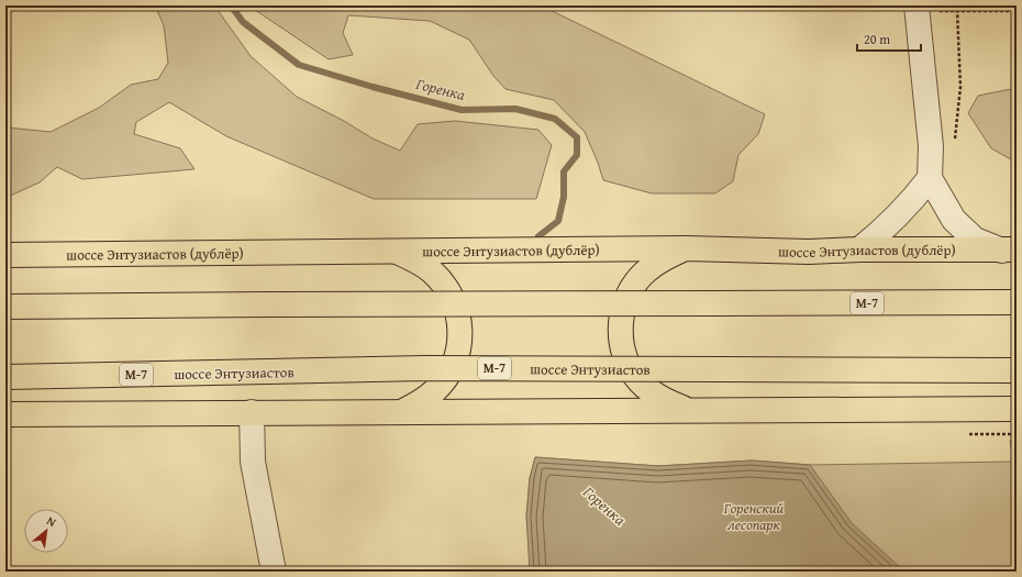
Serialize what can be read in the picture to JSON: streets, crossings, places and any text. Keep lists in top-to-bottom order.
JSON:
{
  "streets": {
    "main road": ["шоссе Энтузиастов (дублёр)", "М-7", "шоссе Энтузиастов"]
  },
  "water": ["Горенка"],
  "parks": ["Горенский лесопарк"],
  "scale_bar": "20 m",
  "north": "top right"
}
